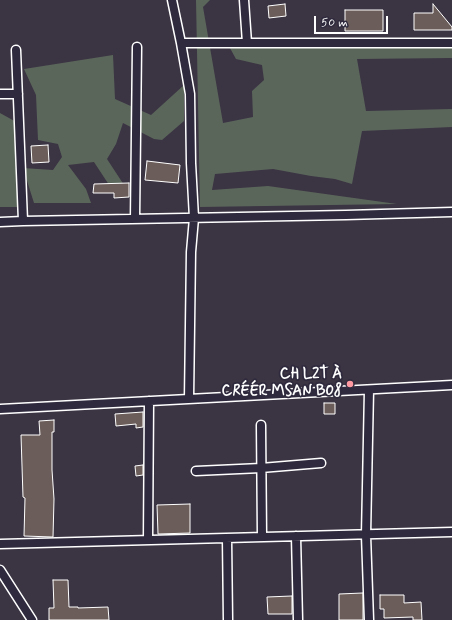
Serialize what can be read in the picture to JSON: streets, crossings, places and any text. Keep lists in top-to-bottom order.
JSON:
{
  "places": ["CH L2T À CRÉÉR MSAN B08"],
  "scale_bar": "50 m"
}
